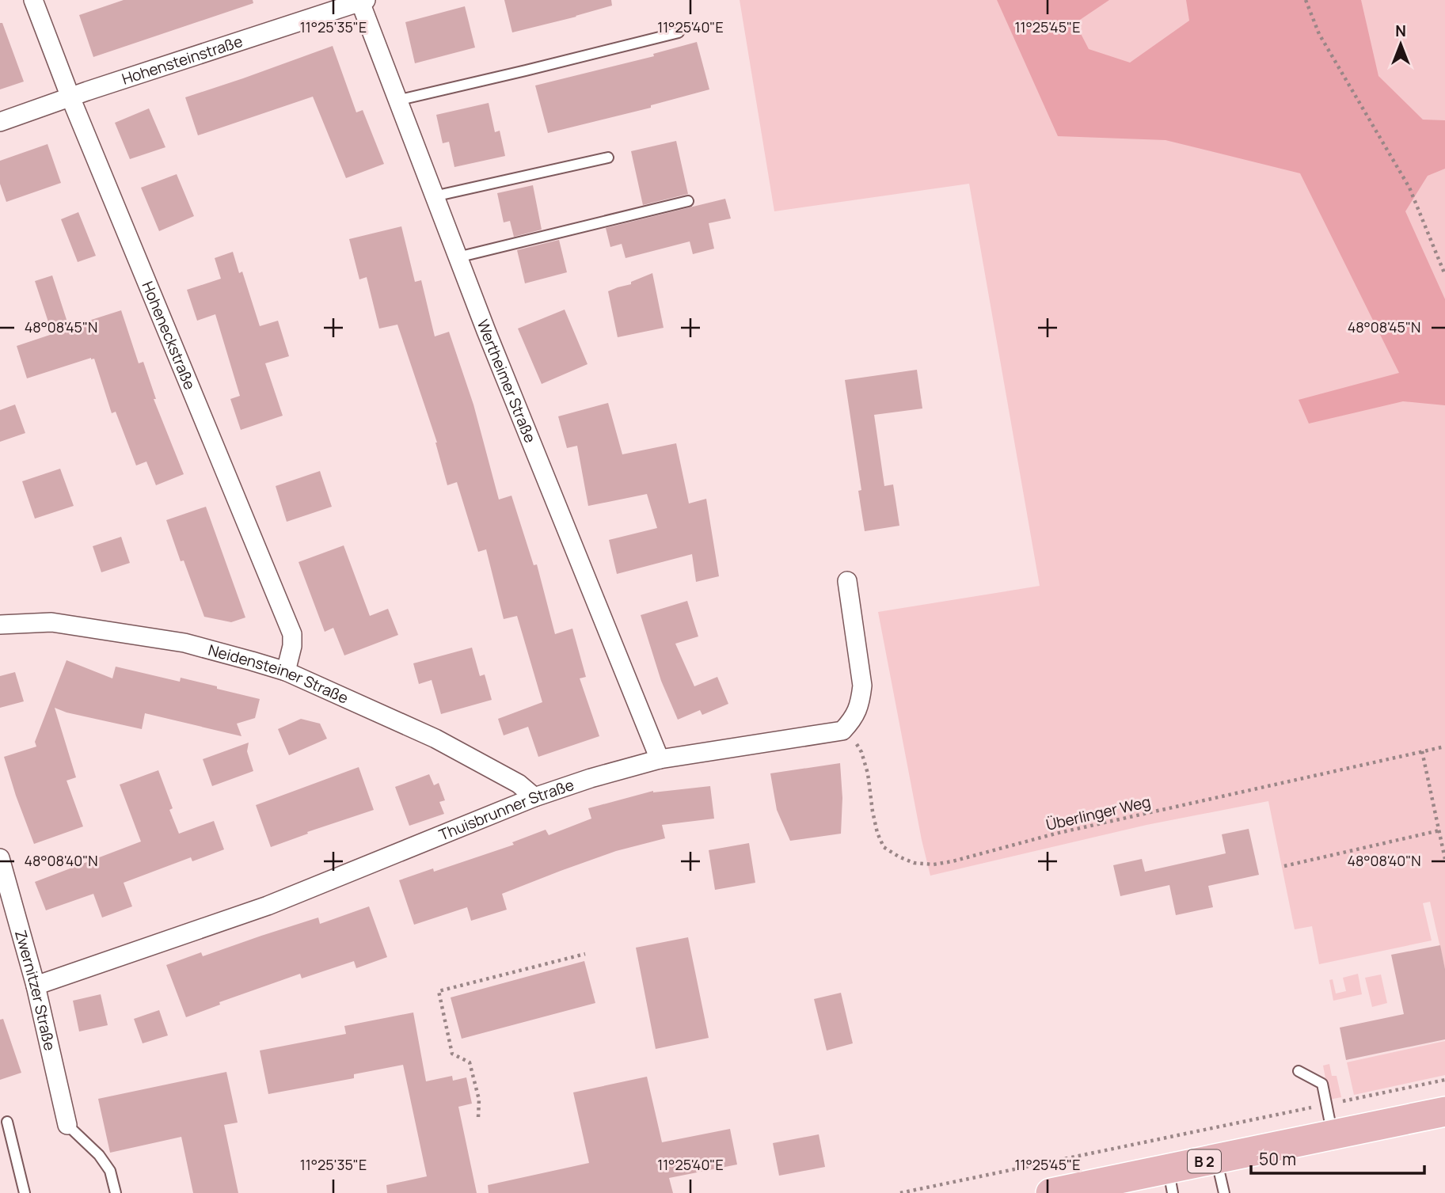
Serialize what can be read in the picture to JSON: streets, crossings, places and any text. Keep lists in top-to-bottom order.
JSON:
{
  "streets": {
    "main road": ["B 2"],
    "street": [
      "Hohensteinstraße",
      "Hoheneckstraße",
      "Wertheimer Straße",
      "Neidensteiner Straße",
      "Thuisbrunner Straße",
      "Zwernitzer Straße"
    ],
    "path": ["Überlinger Weg"]
  },
  "crossings": [
    ["Hohensteinstraße", "Hoheneckstraße"],
    ["Hohensteinstraße", "Wertheimer Straße"],
    ["Hoheneckstraße", "Neidensteiner Straße"],
    ["Wertheimer Straße", "Thuisbrunner Straße"],
    ["Neidensteiner Straße", "Thuisbrunner Straße"],
    ["Thuisbrunner Straße", "Überlinger Weg"],
    ["Thuisbrunner Straße", "Zwernitzer Straße"]
  ],
  "scale_bar": "50 m",
  "north": "top",
  "coordinates": [
    "11°25'35\"E",
    "11°25'40\"E",
    "11°25'45\"E",
    "48°08'45\"N",
    "48°08'40\"N"
  ]
}
